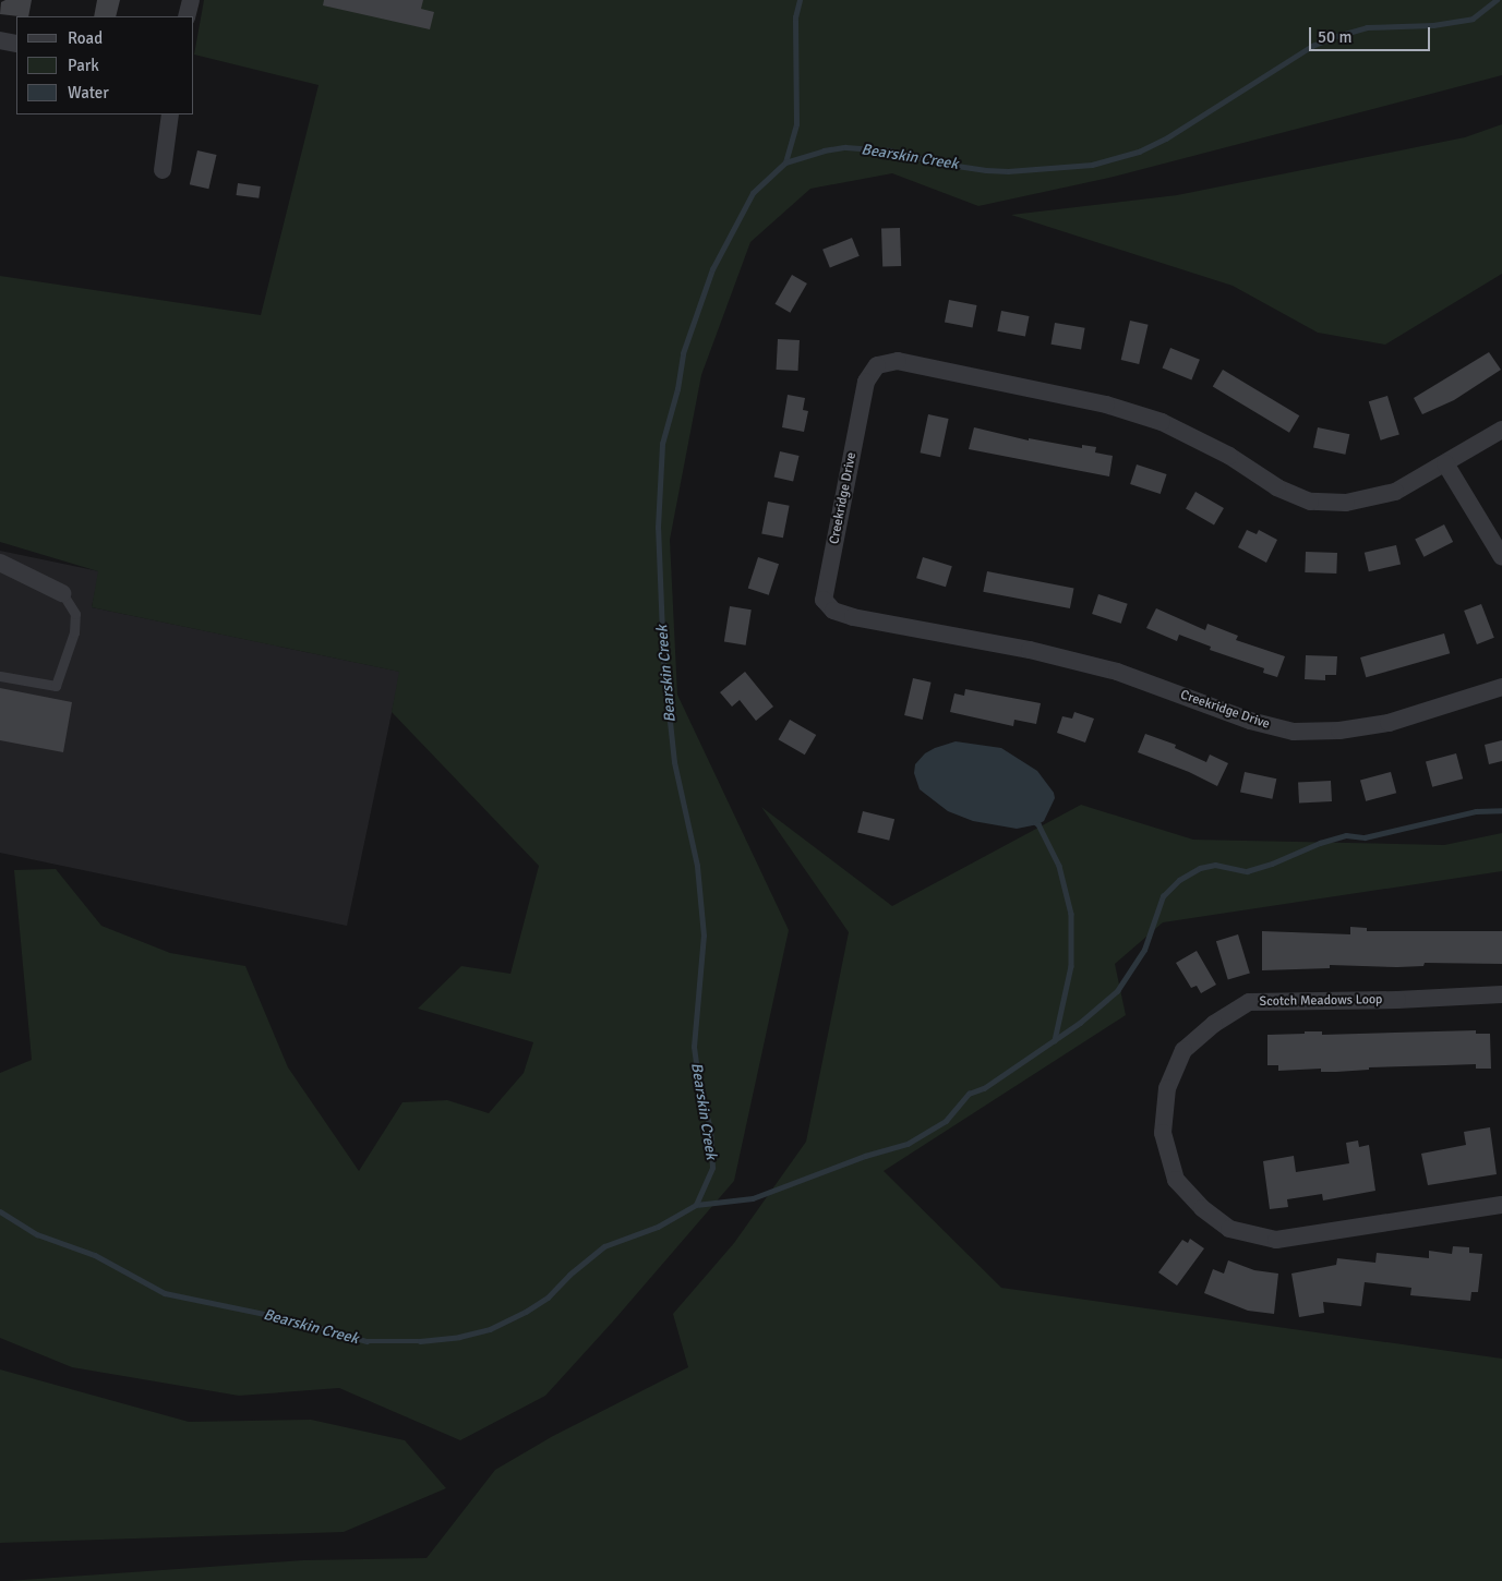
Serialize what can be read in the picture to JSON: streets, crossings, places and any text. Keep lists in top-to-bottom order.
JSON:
{
  "streets": {
    "street": ["Creekridge Drive", "Scotch Meadows Loop"]
  },
  "water": ["Bearskin Creek"],
  "legend": ["Road", "Park", "Water"],
  "scale_bar": "50 m"
}
